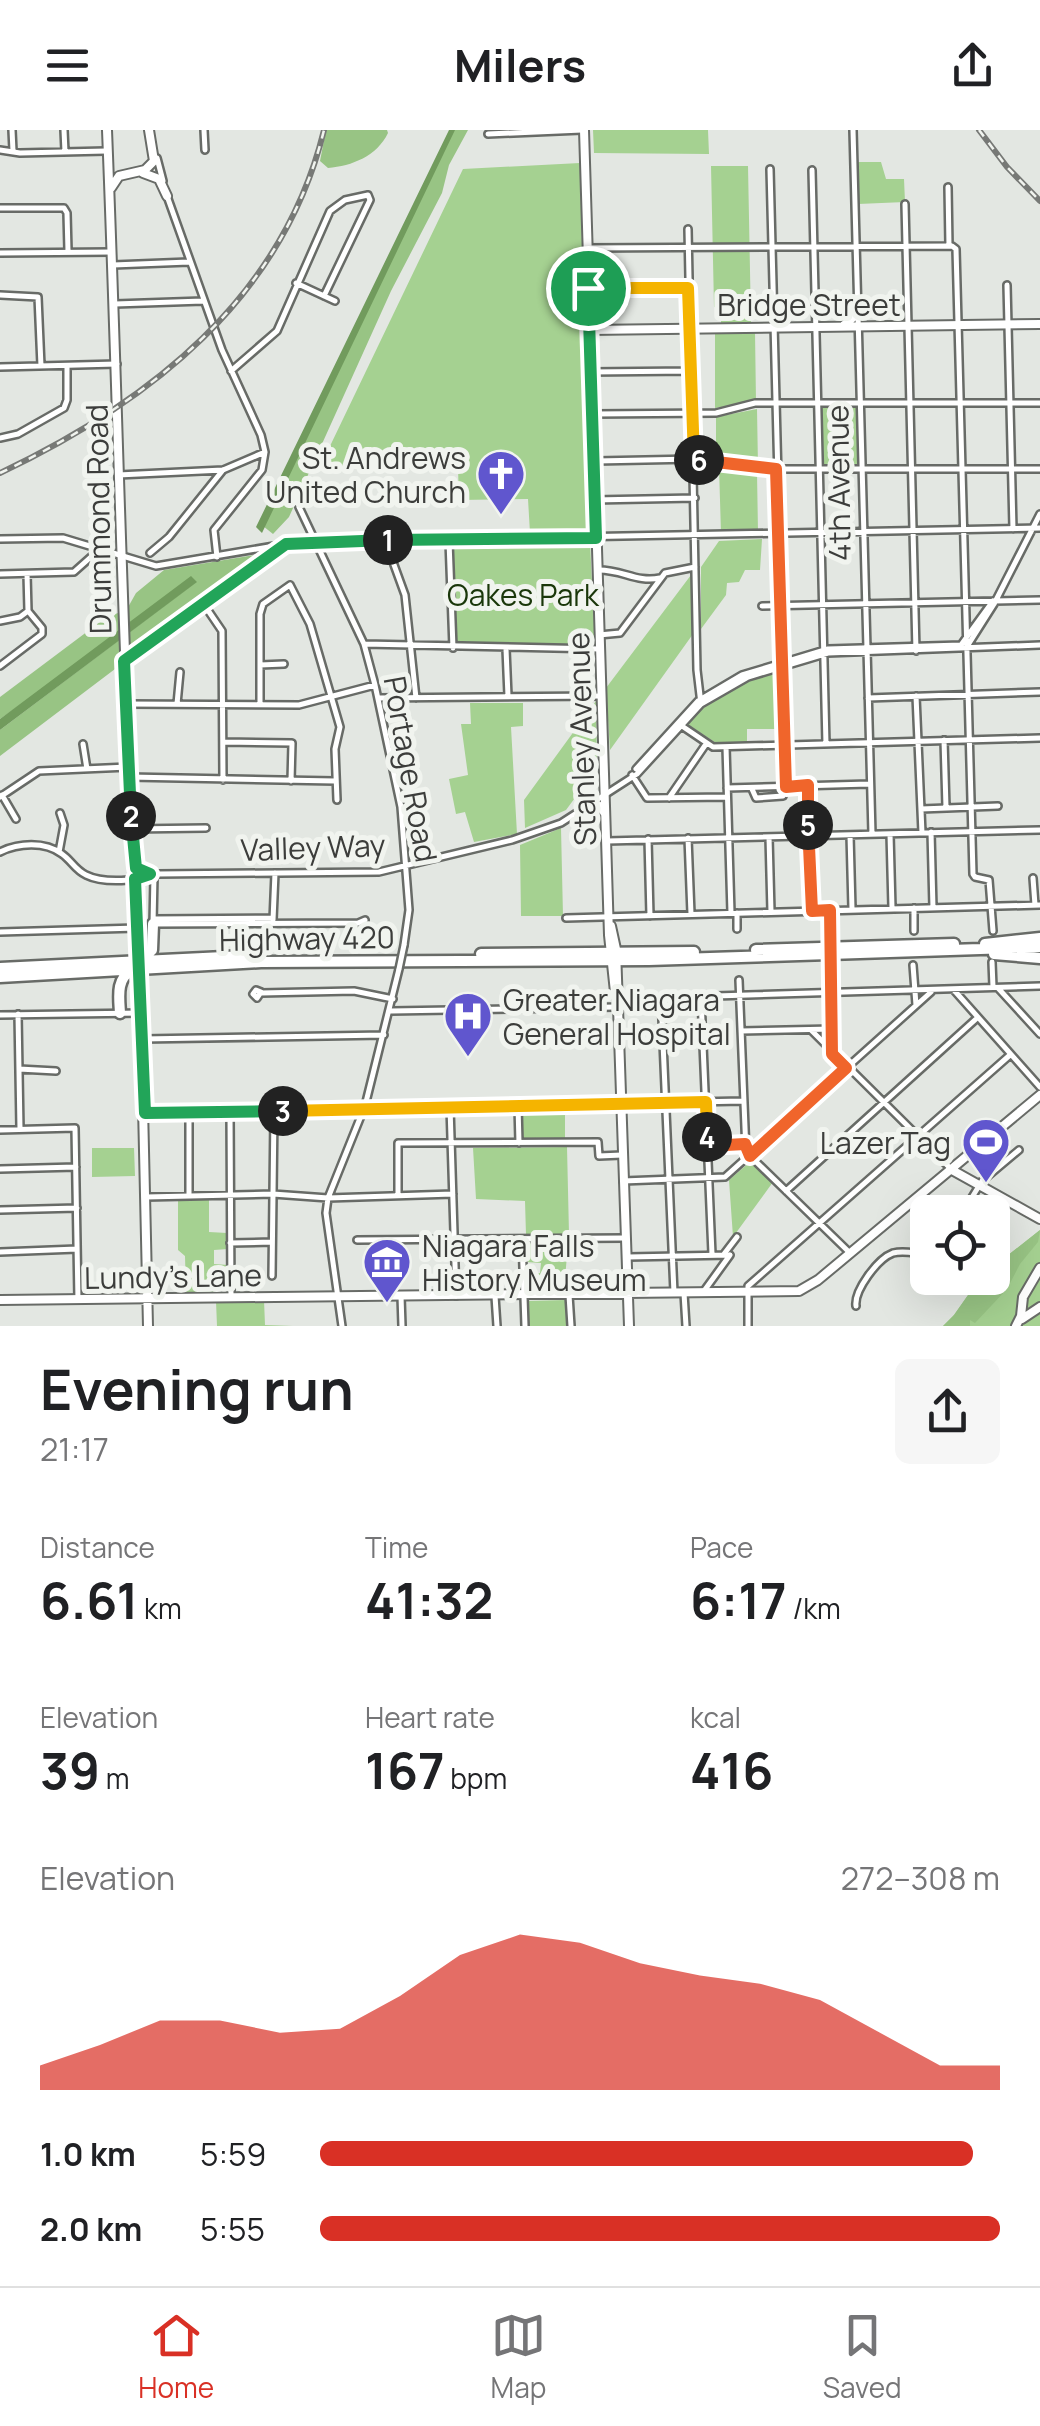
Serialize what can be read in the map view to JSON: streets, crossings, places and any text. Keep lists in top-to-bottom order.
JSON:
{
  "streets": {
    "highway": ["Highway 420"],
    "main road": [
      "Bridge Street",
      "Drummond Road",
      "Stanley Avenue",
      "Lundy's Lane"
    ],
    "street": ["4th Avenue", "Portage Road", "Valley Way"]
  },
  "crossings": [
    ["Bridge Street", "4th Avenue"],
    ["Bridge Street", "Stanley Avenue"],
    ["4th Avenue", "Valley Way"],
    ["Drummond Road", "Valley Way"],
    ["Drummond Road", "Highway 420"],
    ["Drummond Road", "Lundy's Lane"],
    ["Stanley Avenue", "Valley Way"],
    ["Stanley Avenue", "Highway 420"],
    ["Stanley Avenue", "Lundy's Lane"],
    ["Portage Road", "Valley Way"]
  ],
  "parks": ["Oakes Park"],
  "places": {
    "church": ["St. Andrews United Church"],
    "hospital": ["Greater Niagara General Hospital"],
    "sports": ["Lazer Tag"],
    "museum": ["Niagara Falls History Museum"]
  },
  "page": {
    "header": "Milers",
    "pins": [
      "6",
      "1",
      "2",
      "5",
      "3",
      "4"
    ],
    "heading": ["Evening run", "21:17"],
    "stats": [
      ["Distance", "6.61 km"],
      ["Time", "41:32"],
      ["Pace", "6:17 /km"],
      ["Elevation", "39 m"],
      ["Heart rate", "167 bpm"],
      ["kcal", "416"]
    ],
    "chart": ["Elevation", "272–308 m"],
    "list": [
      {
        "name": "1.0 km",
        "note": "5:59"
      },
      {
        "name": "2.0 km",
        "note": "5:55"
      }
    ],
    "tabs": ["Home", "Map", "Saved"]
  }
}
